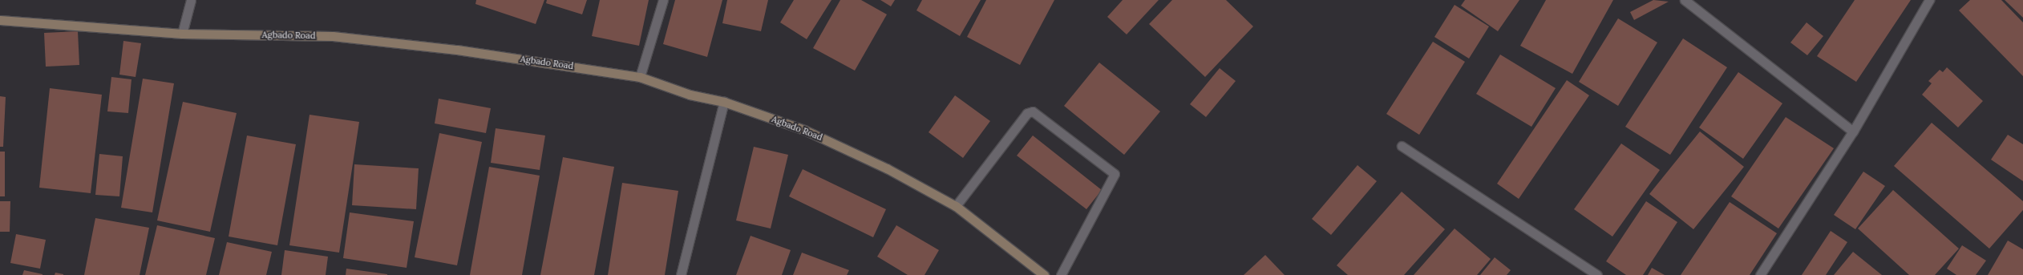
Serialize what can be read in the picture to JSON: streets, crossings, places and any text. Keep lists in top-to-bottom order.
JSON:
{
  "streets": {
    "main road": ["Agbado Road"]
  }
}
